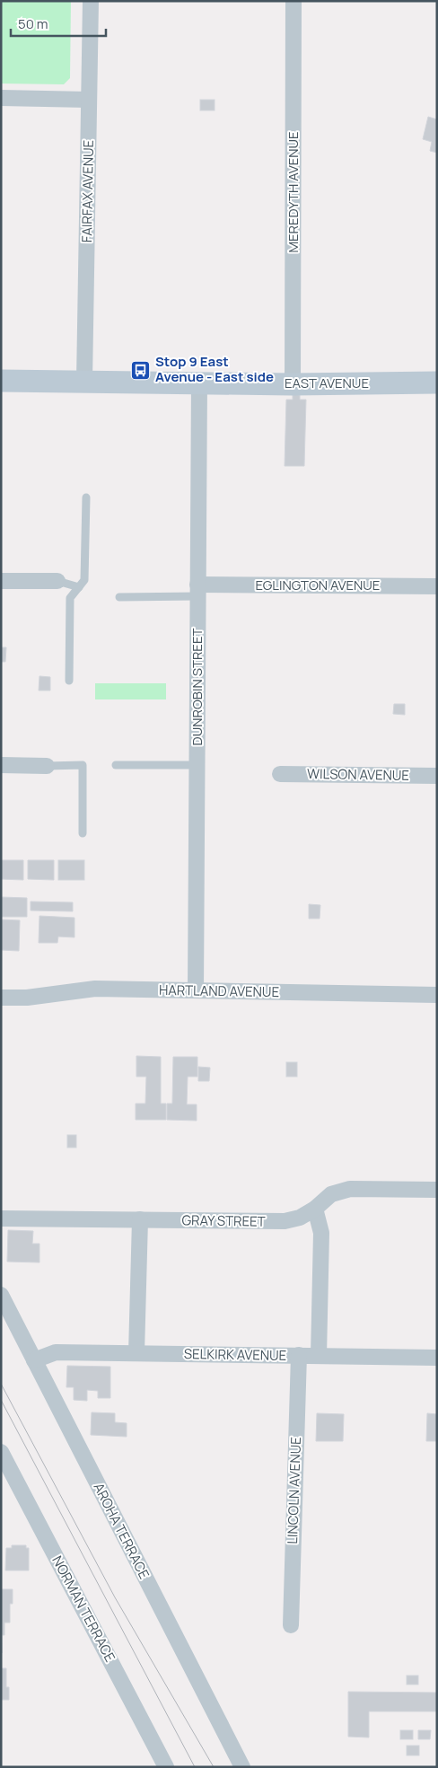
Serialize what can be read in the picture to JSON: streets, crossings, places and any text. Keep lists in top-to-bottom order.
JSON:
{
  "streets": {
    "street": [
      "FAIRFAX AVENUE",
      "MEREDYTH AVENUE",
      "EAST AVENUE",
      "EGLINGTON AVENUE",
      "DUNROBIN STREET",
      "WILSON AVENUE",
      "HARTLAND AVENUE",
      "GRAY STREET",
      "SELKIRK AVENUE",
      "LINCOLN AVENUE",
      "AROHA TERRACE",
      "NORMAN TERRACE"
    ]
  },
  "crossings": [
    ["FAIRFAX AVENUE", "EAST AVENUE"],
    ["MEREDYTH AVENUE", "EAST AVENUE"],
    ["EAST AVENUE", "DUNROBIN STREET"],
    ["EGLINGTON AVENUE", "DUNROBIN STREET"],
    ["DUNROBIN STREET", "HARTLAND AVENUE"],
    ["SELKIRK AVENUE", "LINCOLN AVENUE"],
    ["SELKIRK AVENUE", "AROHA TERRACE"]
  ],
  "places": {
    "bus stop": ["Stop 9 East Avenue - East side"]
  },
  "scale_bar": "50 m"
}
